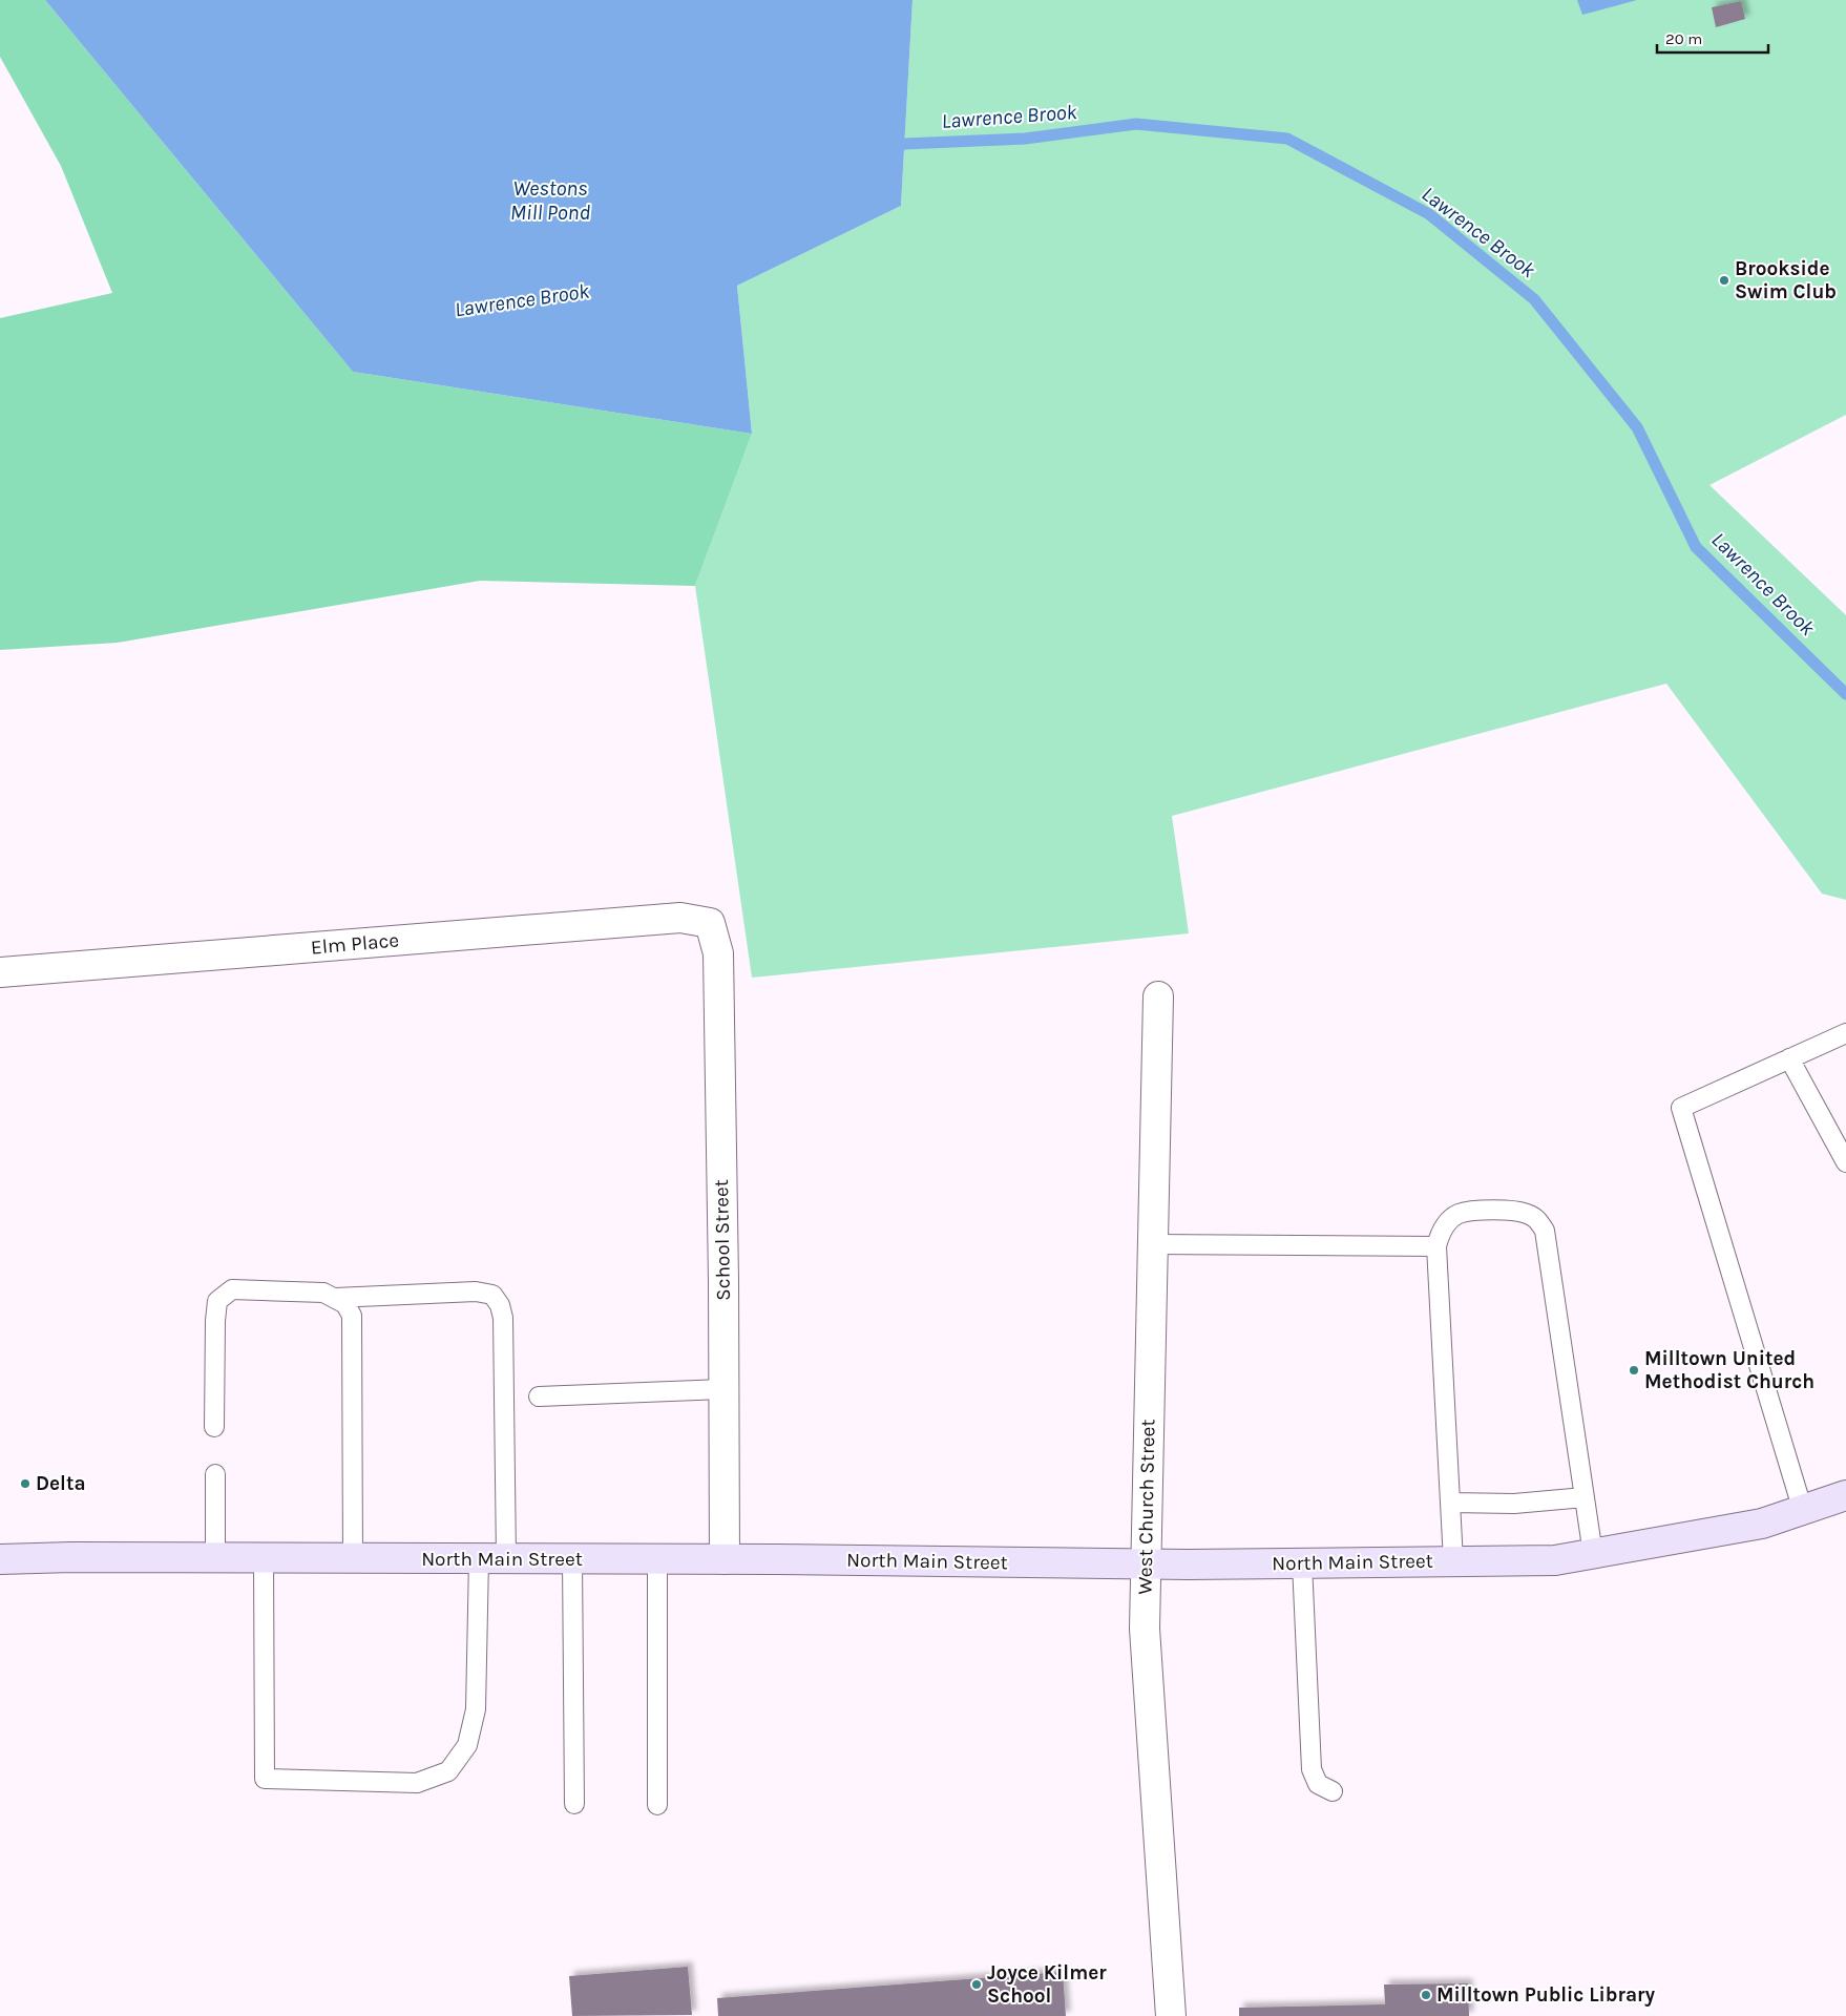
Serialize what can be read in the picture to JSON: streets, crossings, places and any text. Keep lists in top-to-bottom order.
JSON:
{
  "streets": {
    "street": [
      "Elm Place",
      "School Street",
      "West Church Street",
      "North Main Street"
    ]
  },
  "crossings": [
    ["Elm Place", "School Street"],
    ["School Street", "North Main Street"],
    ["West Church Street", "North Main Street"]
  ],
  "water": ["Lawrence Brook", "Westons Mill Pond"],
  "places": [
    "Brookside Swim Club",
    "Milltown United Methodist Church",
    "Delta",
    "Joyce Kilmer School",
    "Milltown Public Library"
  ],
  "scale_bar": "20 m"
}
